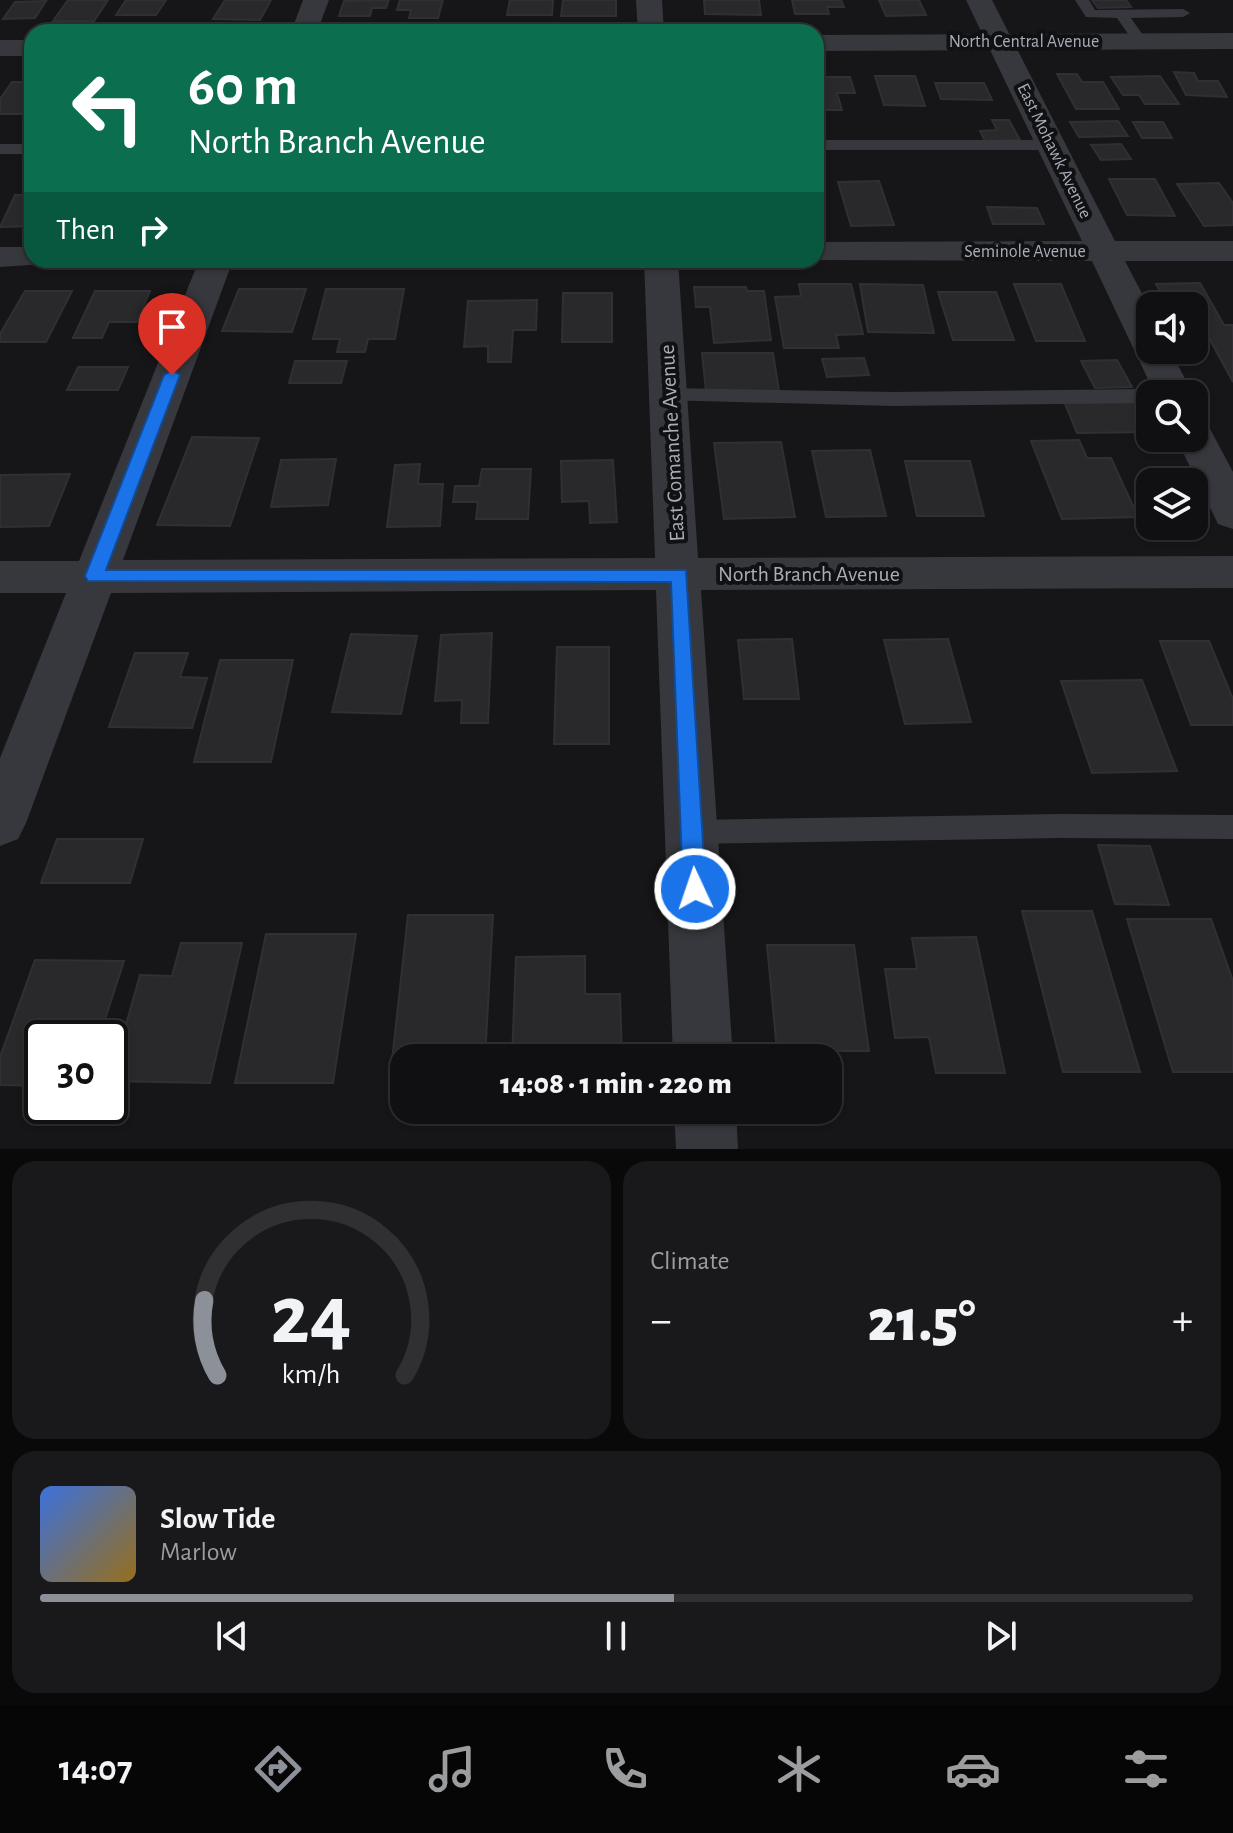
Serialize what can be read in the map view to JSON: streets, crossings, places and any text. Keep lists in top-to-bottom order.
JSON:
{
  "streets": {
    "street": [
      "North Central Avenue",
      "East Mohawk Avenue",
      "Seminole Avenue",
      "East Comanche Avenue",
      "North Branch Avenue"
    ]
  },
  "crossings": [
    ["North Central Avenue", "East Mohawk Avenue"],
    ["East Mohawk Avenue", "Seminole Avenue"],
    ["East Comanche Avenue", "North Branch Avenue"]
  ],
  "page": {
    "turn": ["60 m", "North Branch Avenue"],
    "then": "Then",
    "limit": "30",
    "trip": "14:08 · 1 min · 220 m",
    "tile": "Climate",
    "heat": ["−", "21.5°", "+"],
    "song": ["Slow Tide", "Marlow"],
    "tabs": "14:07",
    "gauge": ["24", "km/h"]
  }
}
